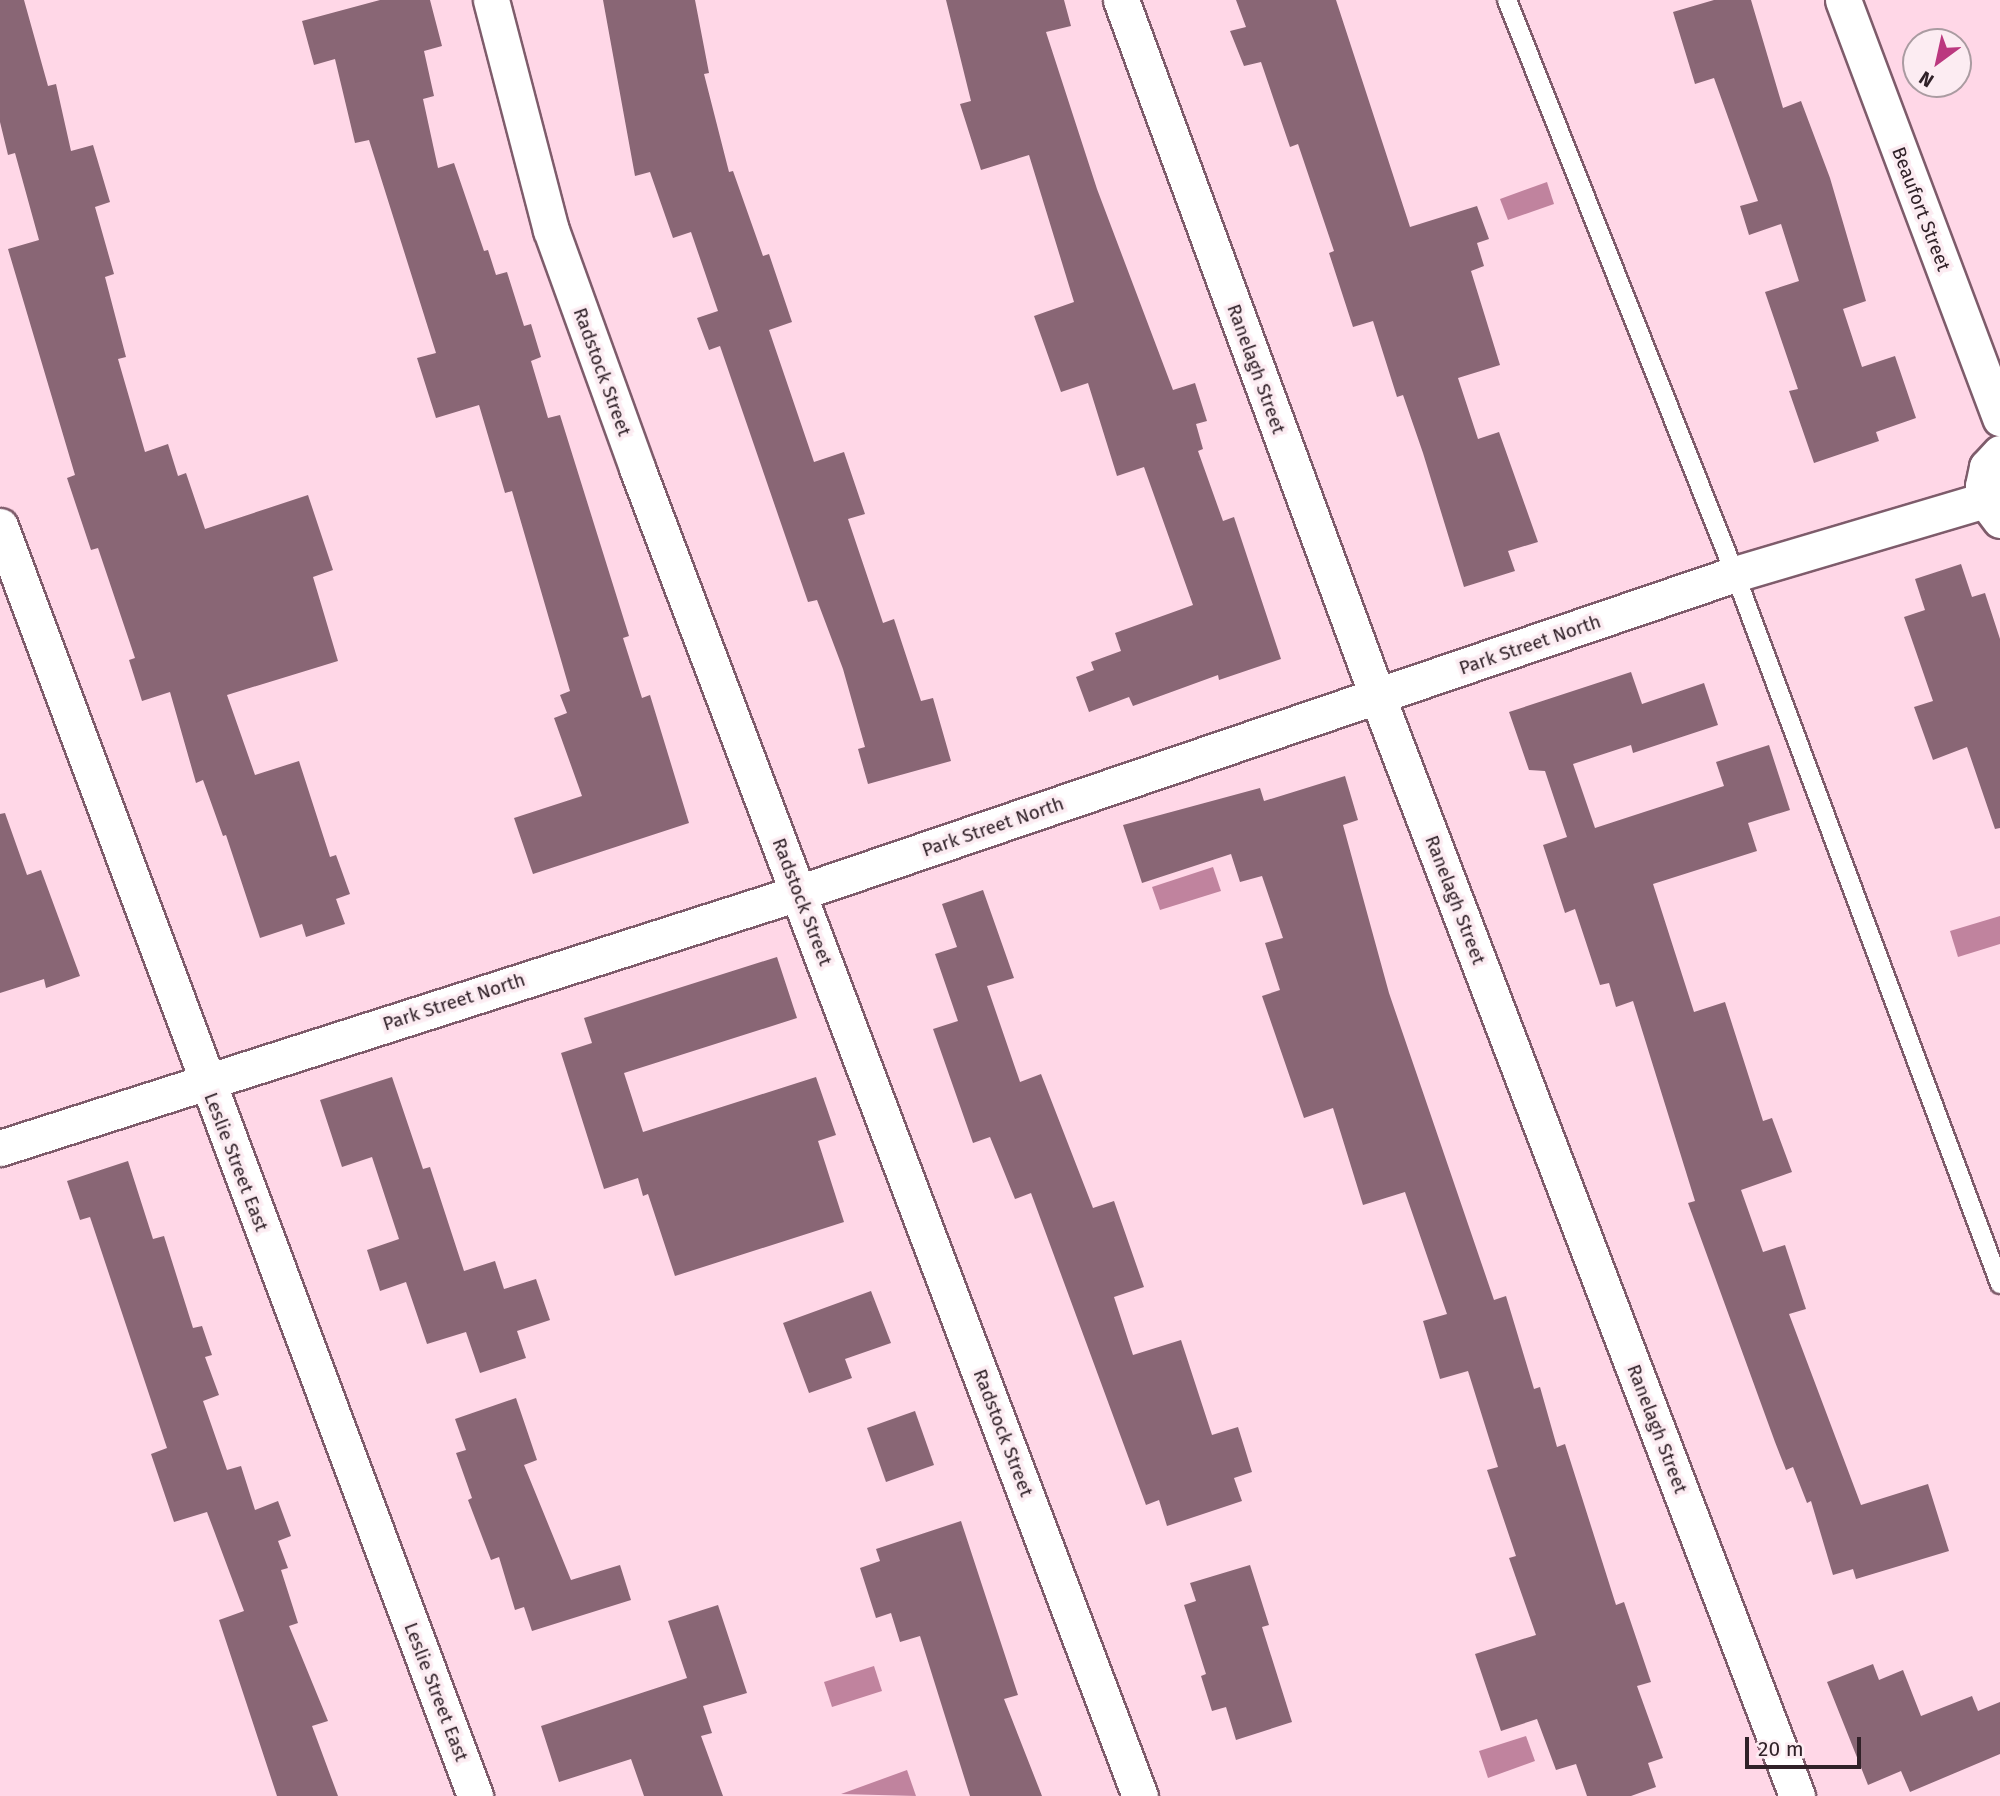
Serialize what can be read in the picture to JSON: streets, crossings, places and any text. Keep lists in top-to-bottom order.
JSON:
{
  "streets": {
    "street": [
      "Beaufort Street",
      "Ranelagh Street",
      "Radstock Street",
      "Park Street North",
      "Leslie Street East"
    ]
  },
  "crossings": [
    ["Ranelagh Street", "Park Street North"],
    ["Radstock Street", "Park Street North"],
    ["Park Street North", "Leslie Street East"]
  ],
  "scale_bar": "20 m",
  "north": "bottom left"
}
